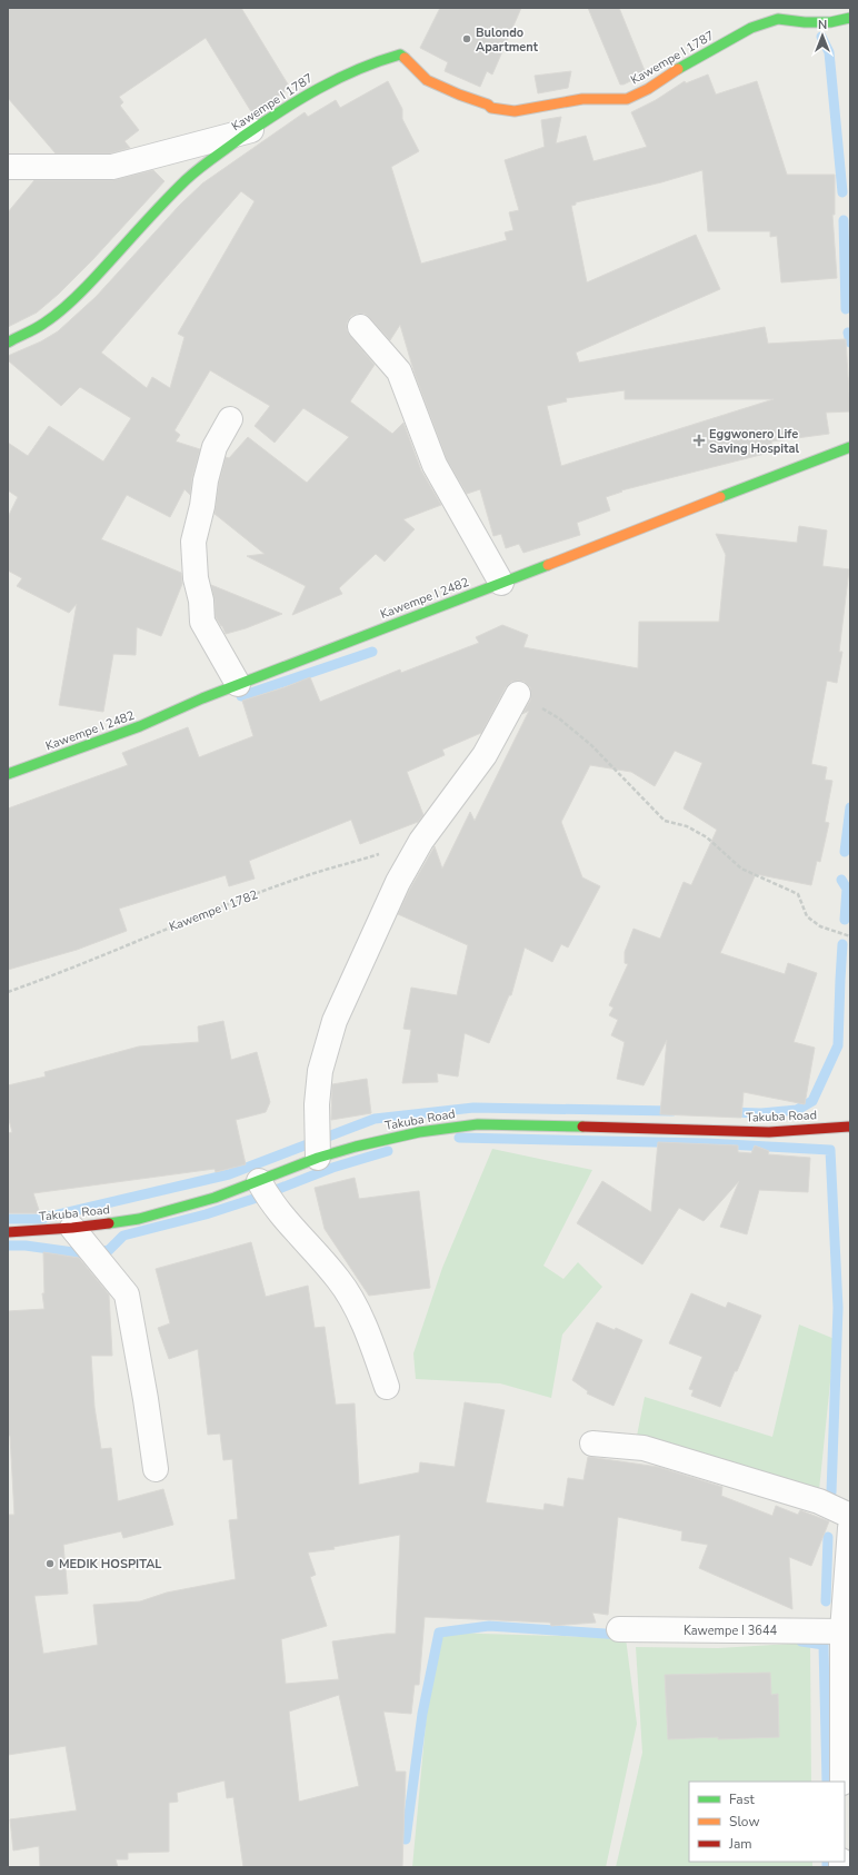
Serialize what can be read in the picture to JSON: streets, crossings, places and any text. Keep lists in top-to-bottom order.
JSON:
{
  "streets": {
    "street": [
      "Kawempe I 1787",
      "Kawempe I 2482",
      "Takuba Road",
      "Kawempe I 3644"
    ],
    "path": ["Kawempe I 1782"]
  },
  "places": {
    "other": ["Bulondo Apartment", "MEDIK HOSPITAL"],
    "health": ["Eggwonero Life Saving Hospital"]
  },
  "legend": ["Fast", "Slow", "Jam"],
  "north": "top"
}
